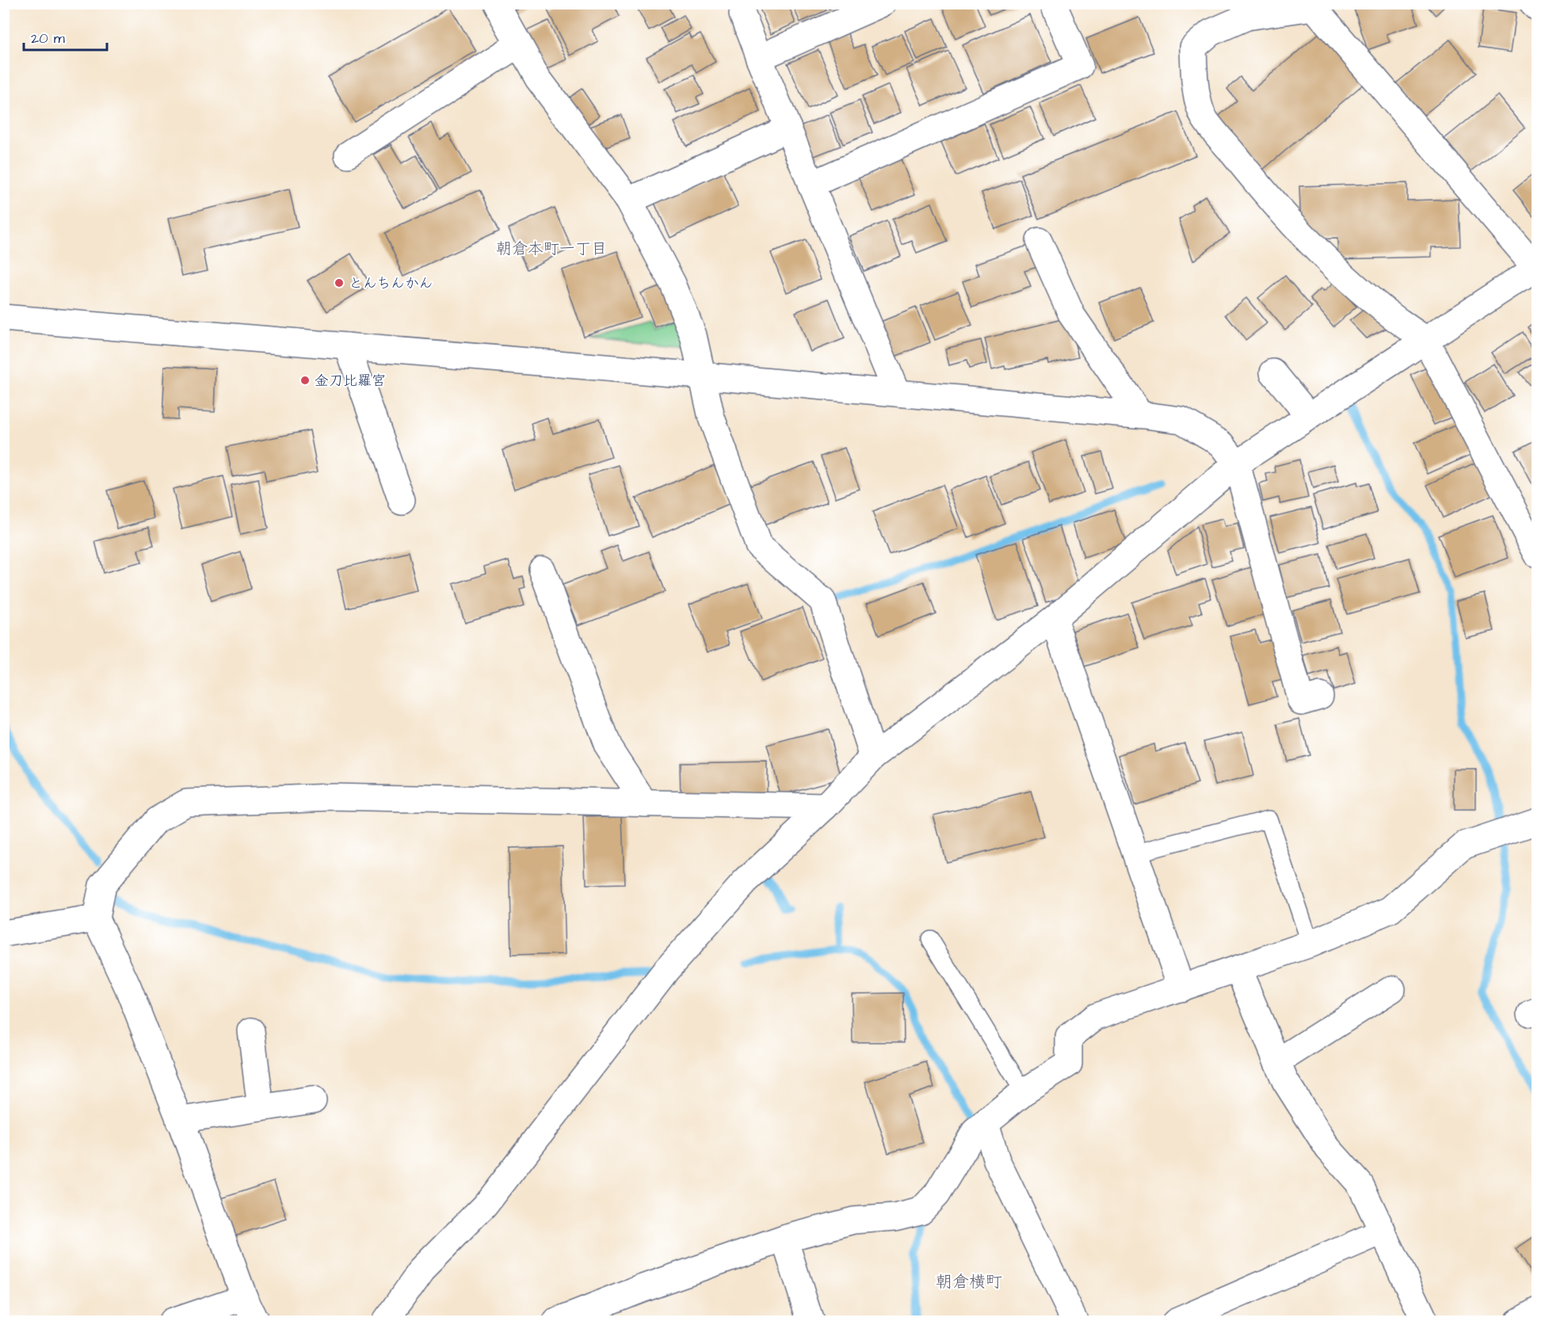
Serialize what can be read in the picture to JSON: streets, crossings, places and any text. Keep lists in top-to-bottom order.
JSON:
{
  "districts": ["朝倉本町一丁目", "朝倉横町"],
  "places": ["とんちんかん", "金刀比羅宮"],
  "scale_bar": "20 m"
}
